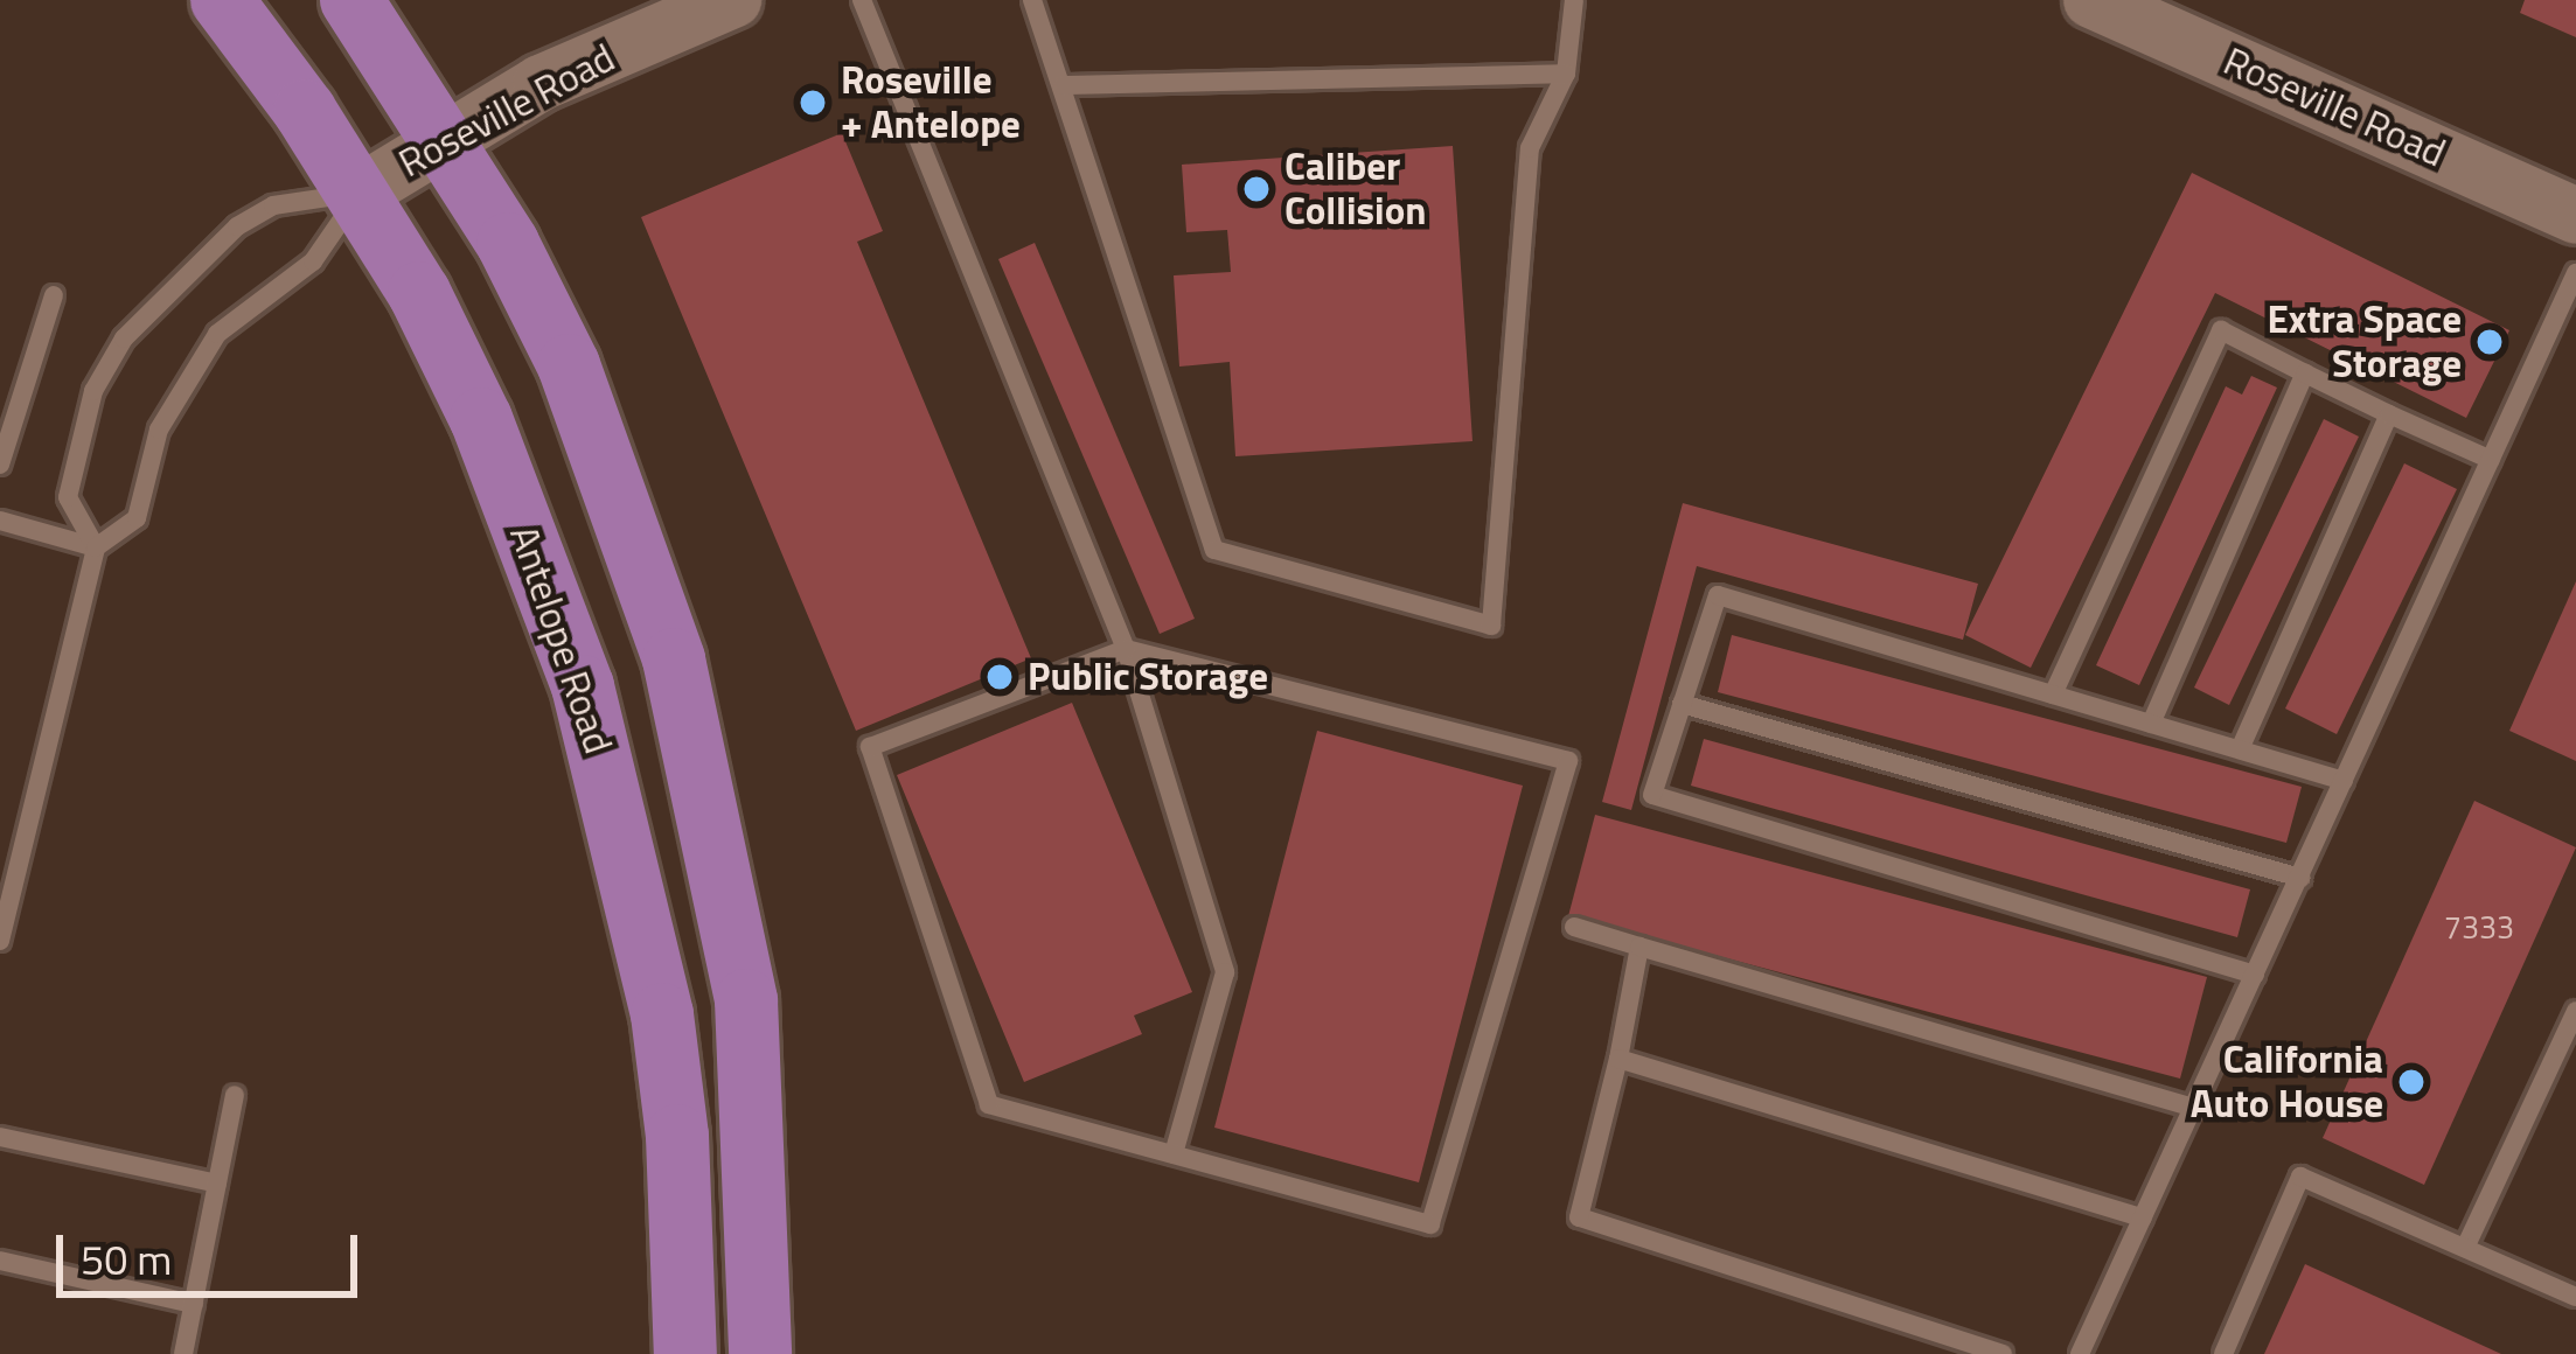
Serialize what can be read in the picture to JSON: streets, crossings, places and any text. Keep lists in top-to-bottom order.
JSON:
{
  "streets": {
    "main road": ["Roseville Road", "Antelope Road"]
  },
  "crossings": [
    ["Roseville Road", "Antelope Road"]
  ],
  "places": [
    "Roseville + Antelope",
    "Caliber Collision",
    "Extra Space Storage",
    "Public Storage",
    "California Auto House"
  ],
  "house_numbers": ["7333"],
  "scale_bar": "50 m"
}
